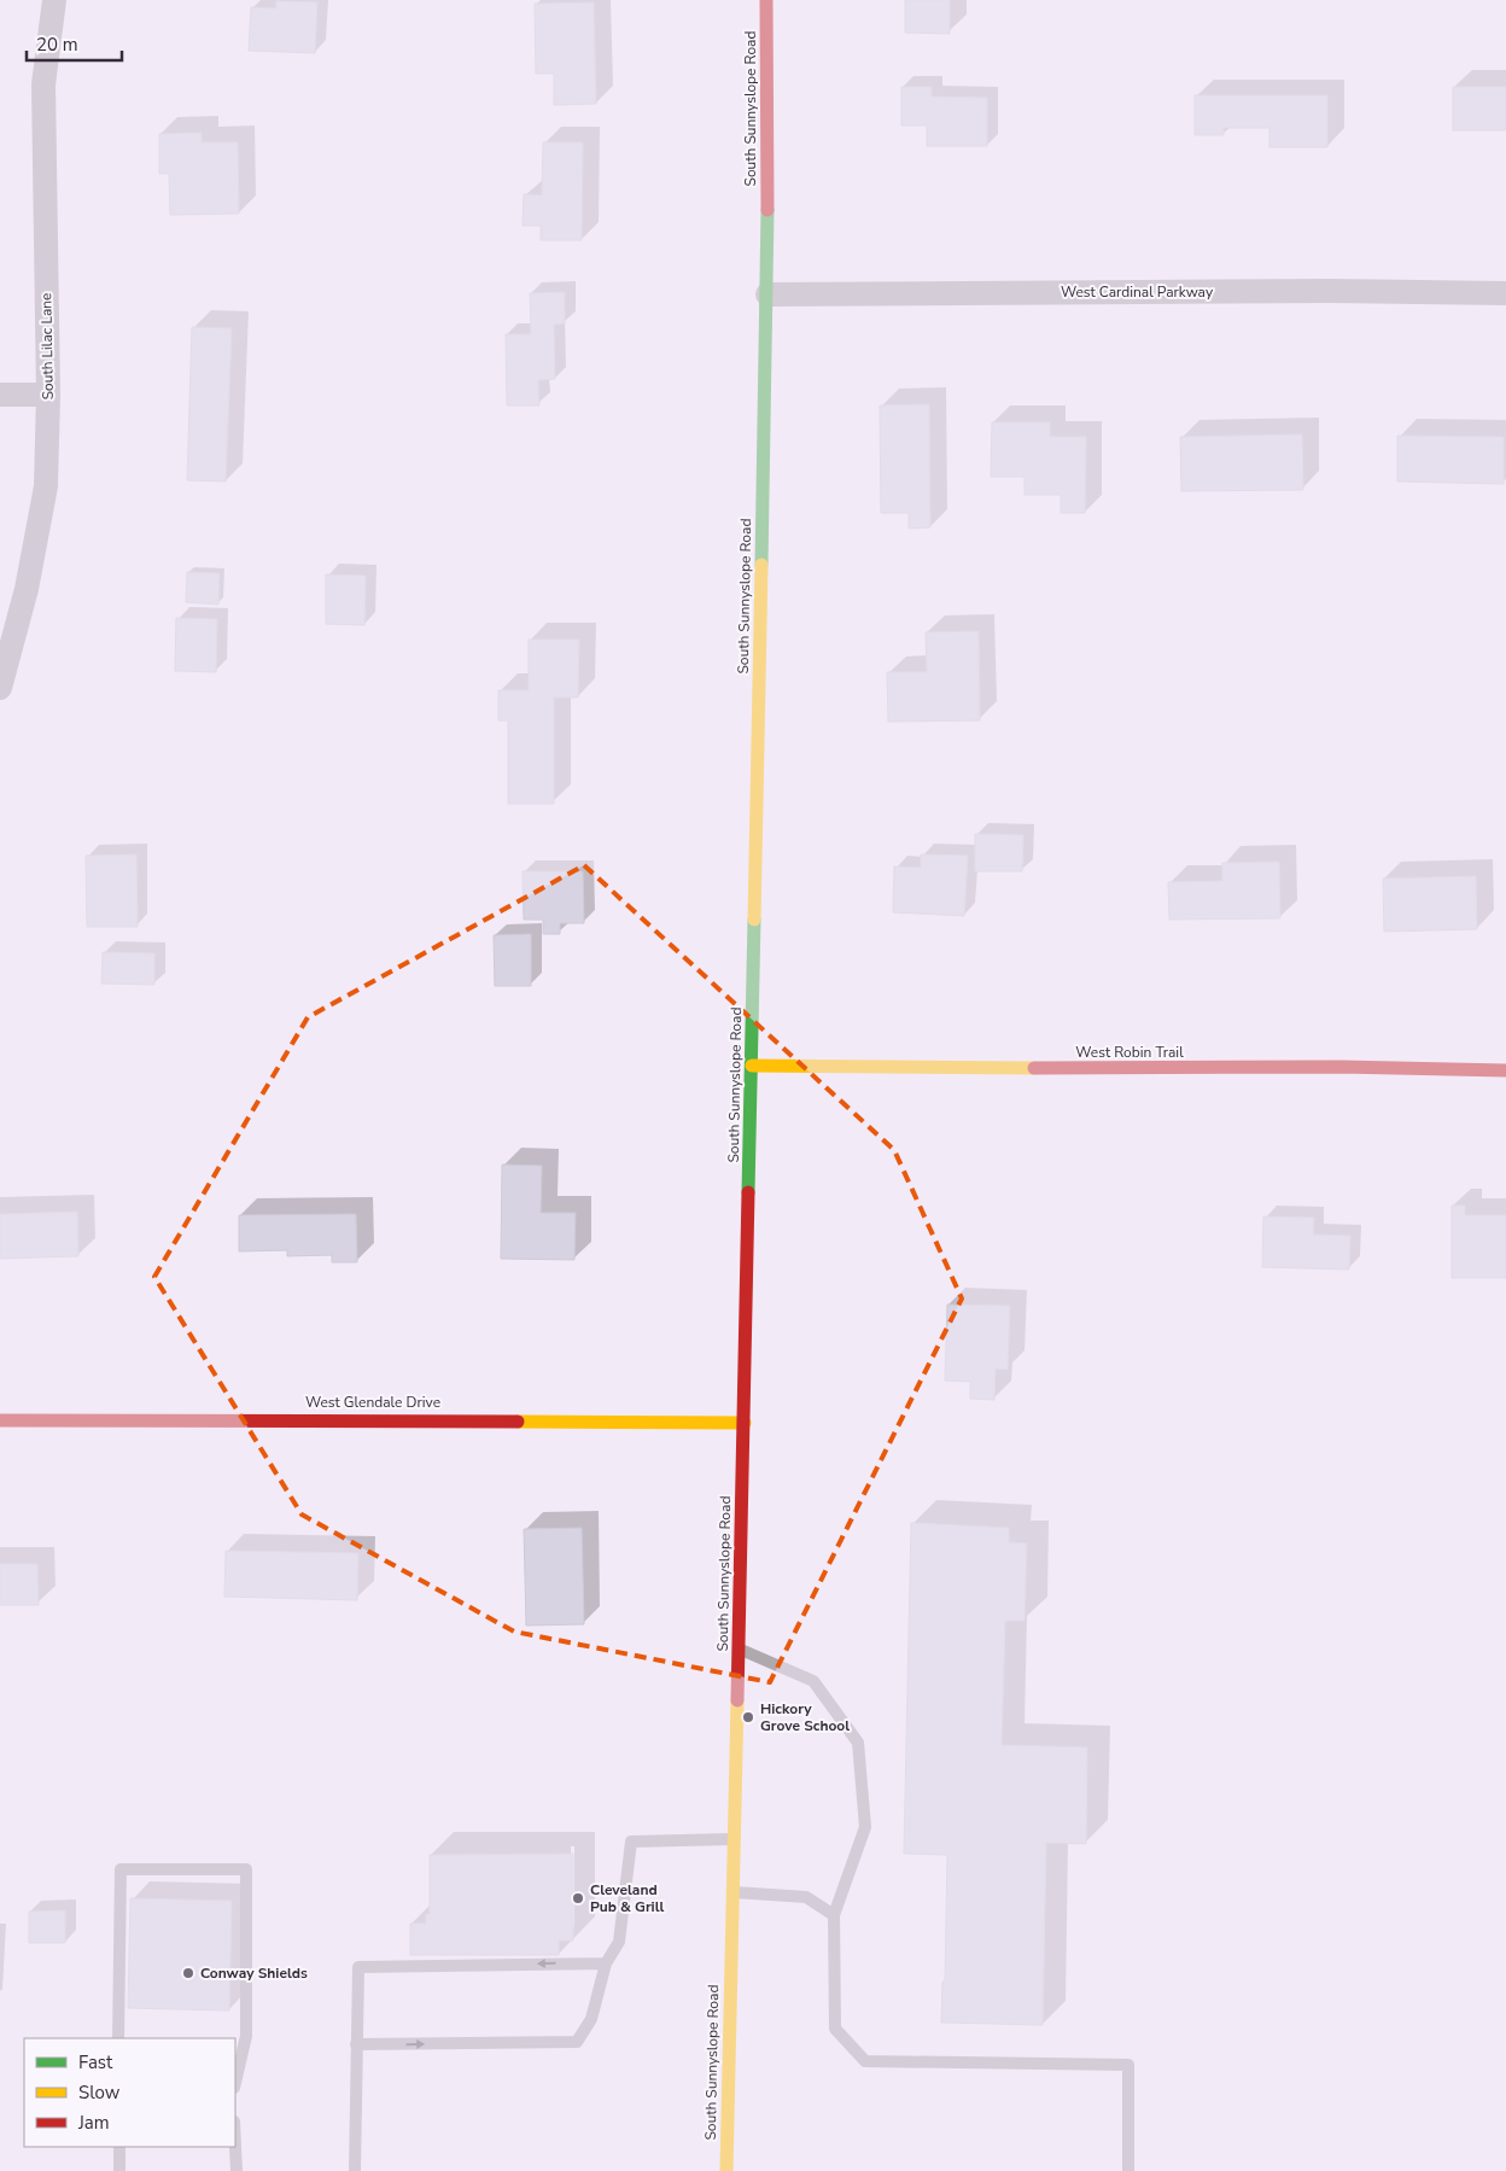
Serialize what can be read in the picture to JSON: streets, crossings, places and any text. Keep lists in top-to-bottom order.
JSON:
{
  "streets": {
    "street": [
      "South Sunnyslope Road",
      "West Cardinal Parkway",
      "South Lilac Lane",
      "West Robin Trail",
      "West Glendale Drive"
    ]
  },
  "crossings": [
    ["South Sunnyslope Road", "West Cardinal Parkway"],
    ["South Sunnyslope Road", "West Robin Trail"],
    ["South Sunnyslope Road", "West Glendale Drive"]
  ],
  "places": ["Hickory Grove School", "Cleveland Pub & Grill", "Conway Shields"],
  "legend": ["Fast", "Slow", "Jam"],
  "scale_bar": "20 m"
}
